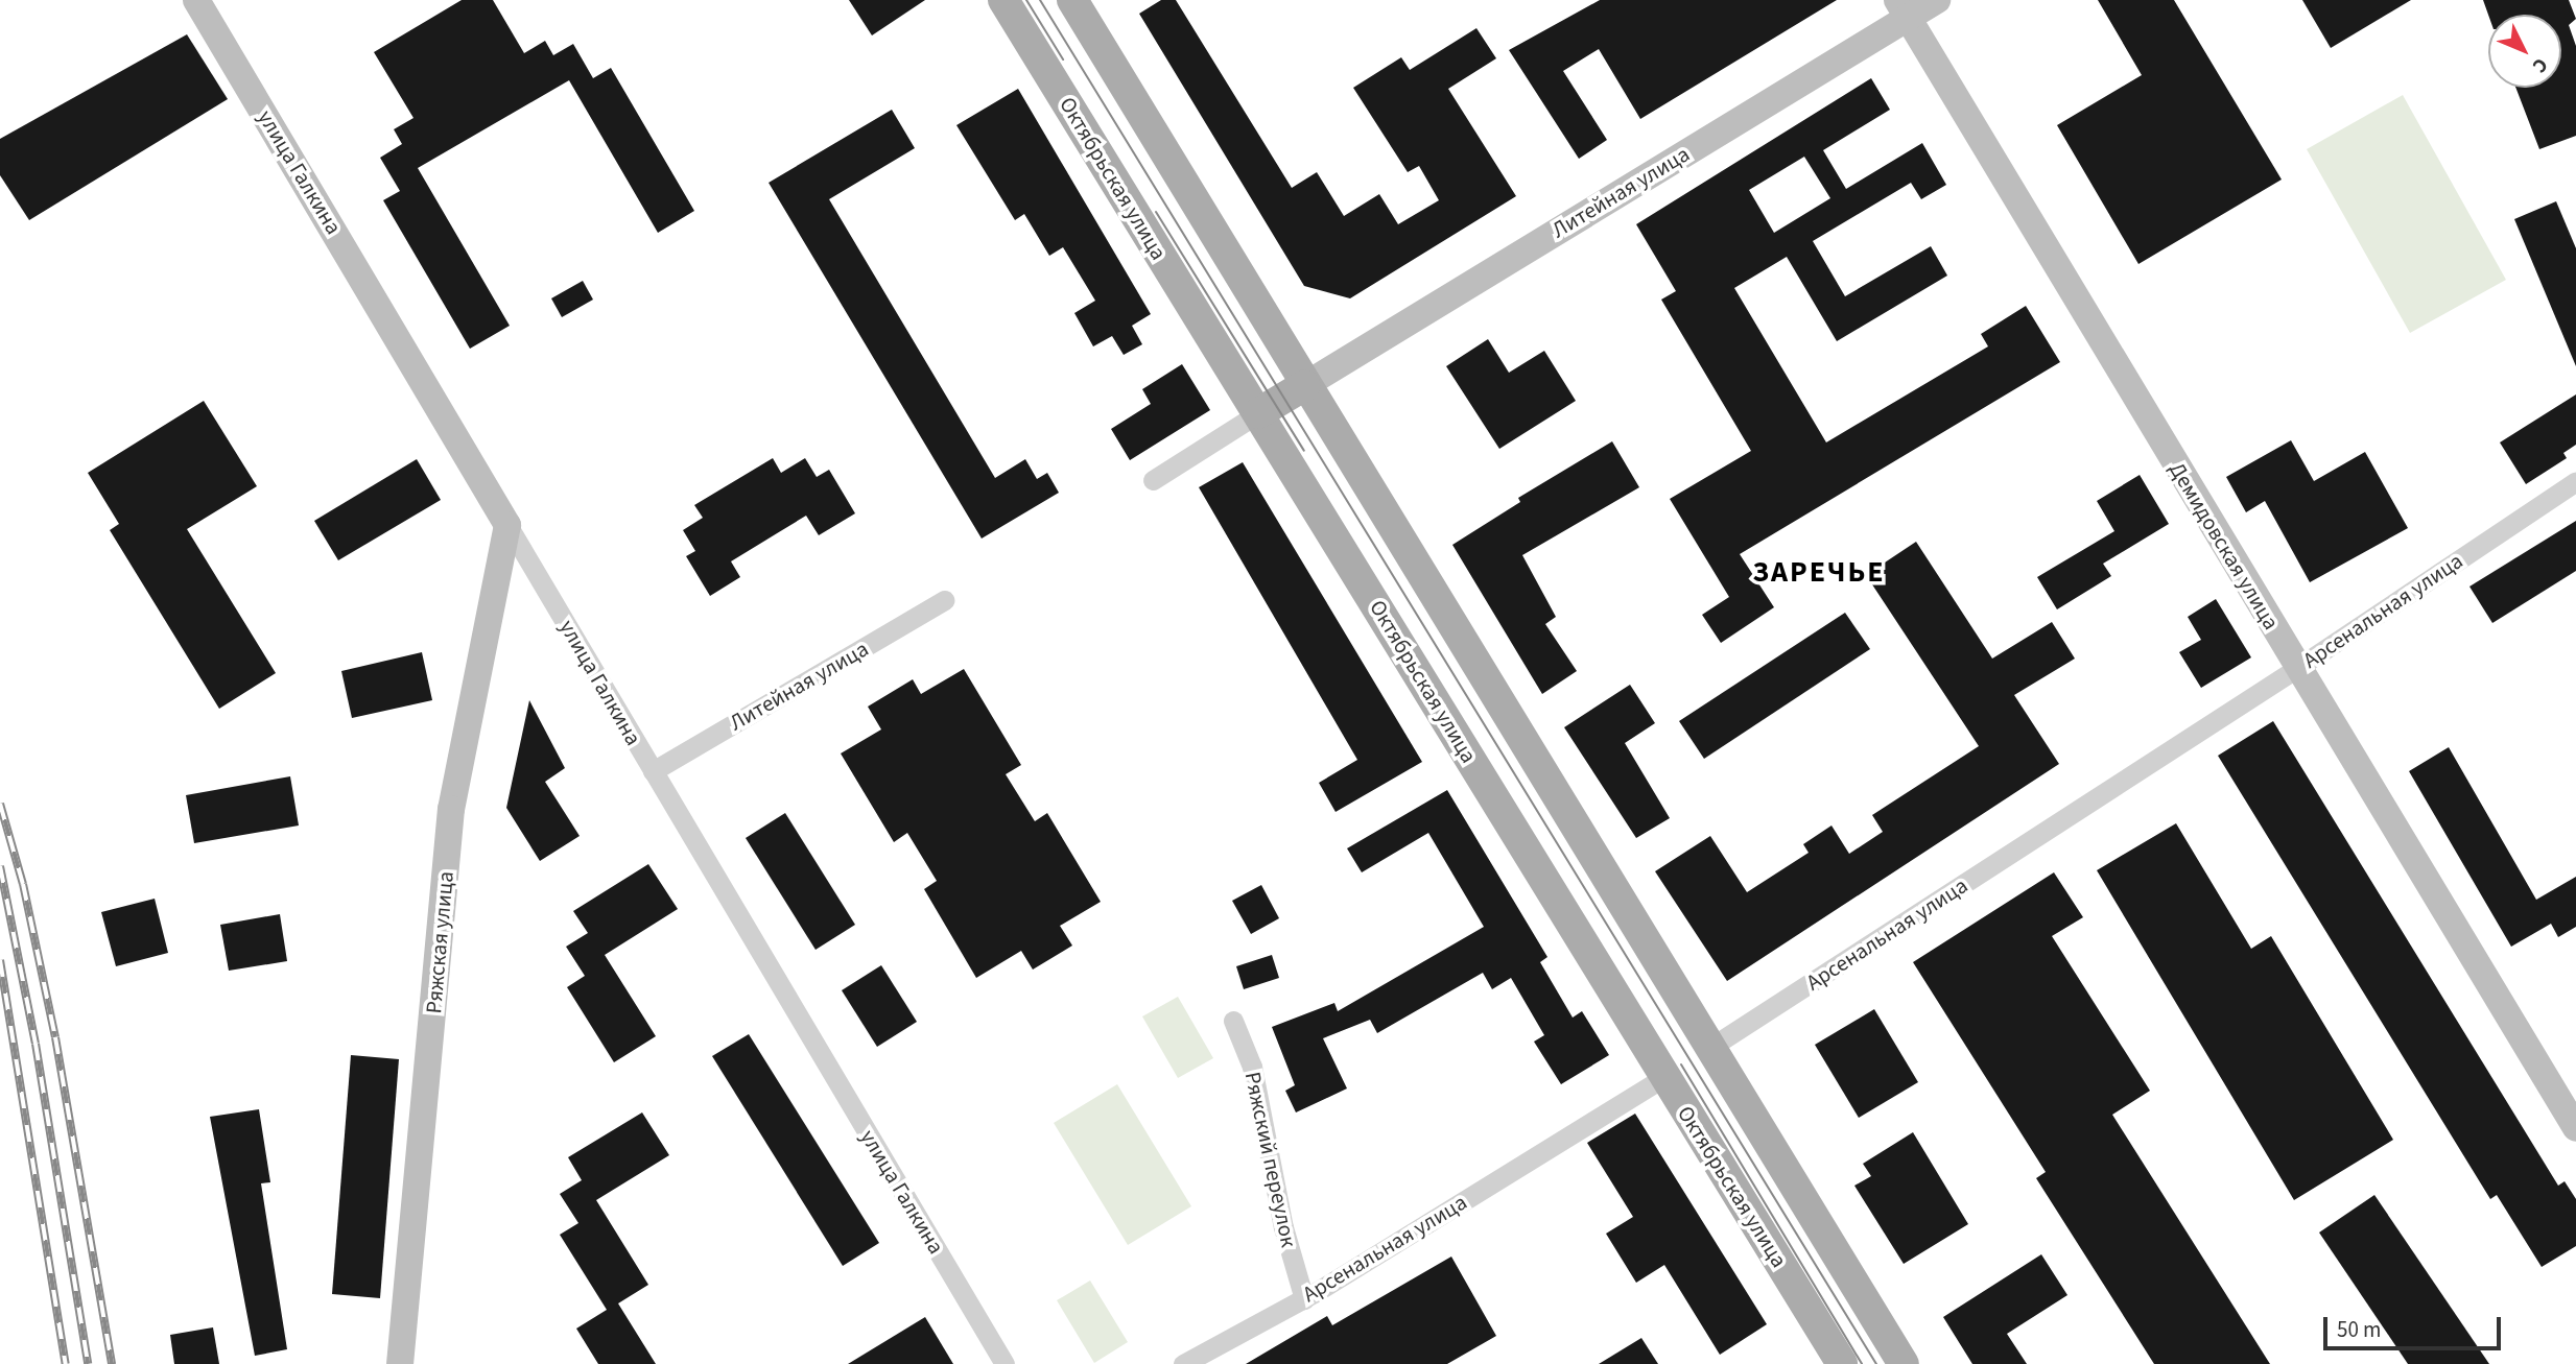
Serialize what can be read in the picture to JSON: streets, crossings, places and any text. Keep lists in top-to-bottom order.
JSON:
{
  "streets": {
    "main road": ["Октябрьская улица", "Арсенальная улица"],
    "street": [
      "улица Галкина",
      "Литейная улица",
      "Демидовская улица",
      "Ряжская улица",
      "Ряжский переулок"
    ]
  },
  "crossings": [
    ["улица Галкина", "Литейная улица"],
    ["улица Галкина", "Ряжская улица"],
    ["Октябрьская улица", "Арсенальная улица"],
    ["Литейная улица", "Демидовская улица"],
    ["Демидовская улица", "Арсенальная улица"],
    ["Арсенальная улица", "Ряжский переулок"]
  ],
  "districts": ["ЗАРЕЧЬЕ"],
  "scale_bar": "50 m",
  "north": "bottom right"
}
